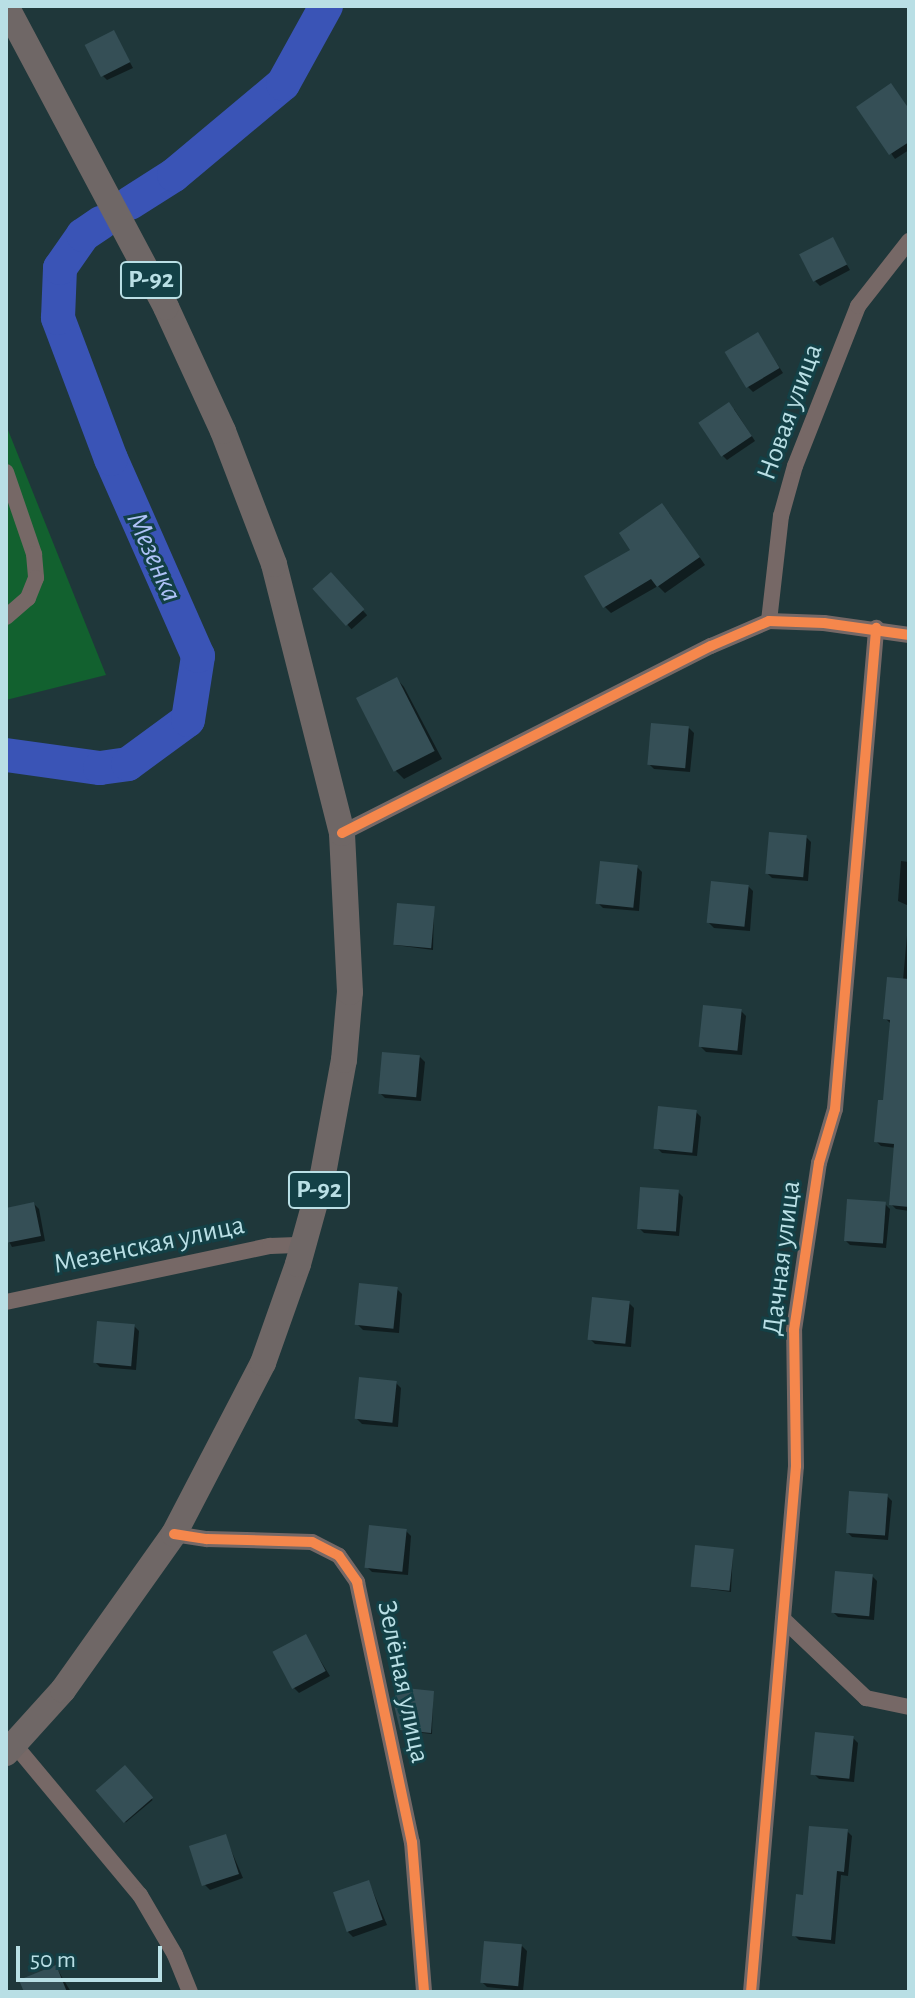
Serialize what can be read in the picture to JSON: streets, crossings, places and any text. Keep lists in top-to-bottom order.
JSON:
{
  "streets": {
    "main road": ["Р-92"],
    "street": [
      "Новая улица",
      "Мезенская улица",
      "Дачная улица",
      "Зелёная улица"
    ]
  },
  "crossings": [
    ["Р-92", "Мезенская улица"],
    ["Р-92", "Зелёная улица"]
  ],
  "water": ["Мезенка"],
  "scale_bar": "50 m"
}
